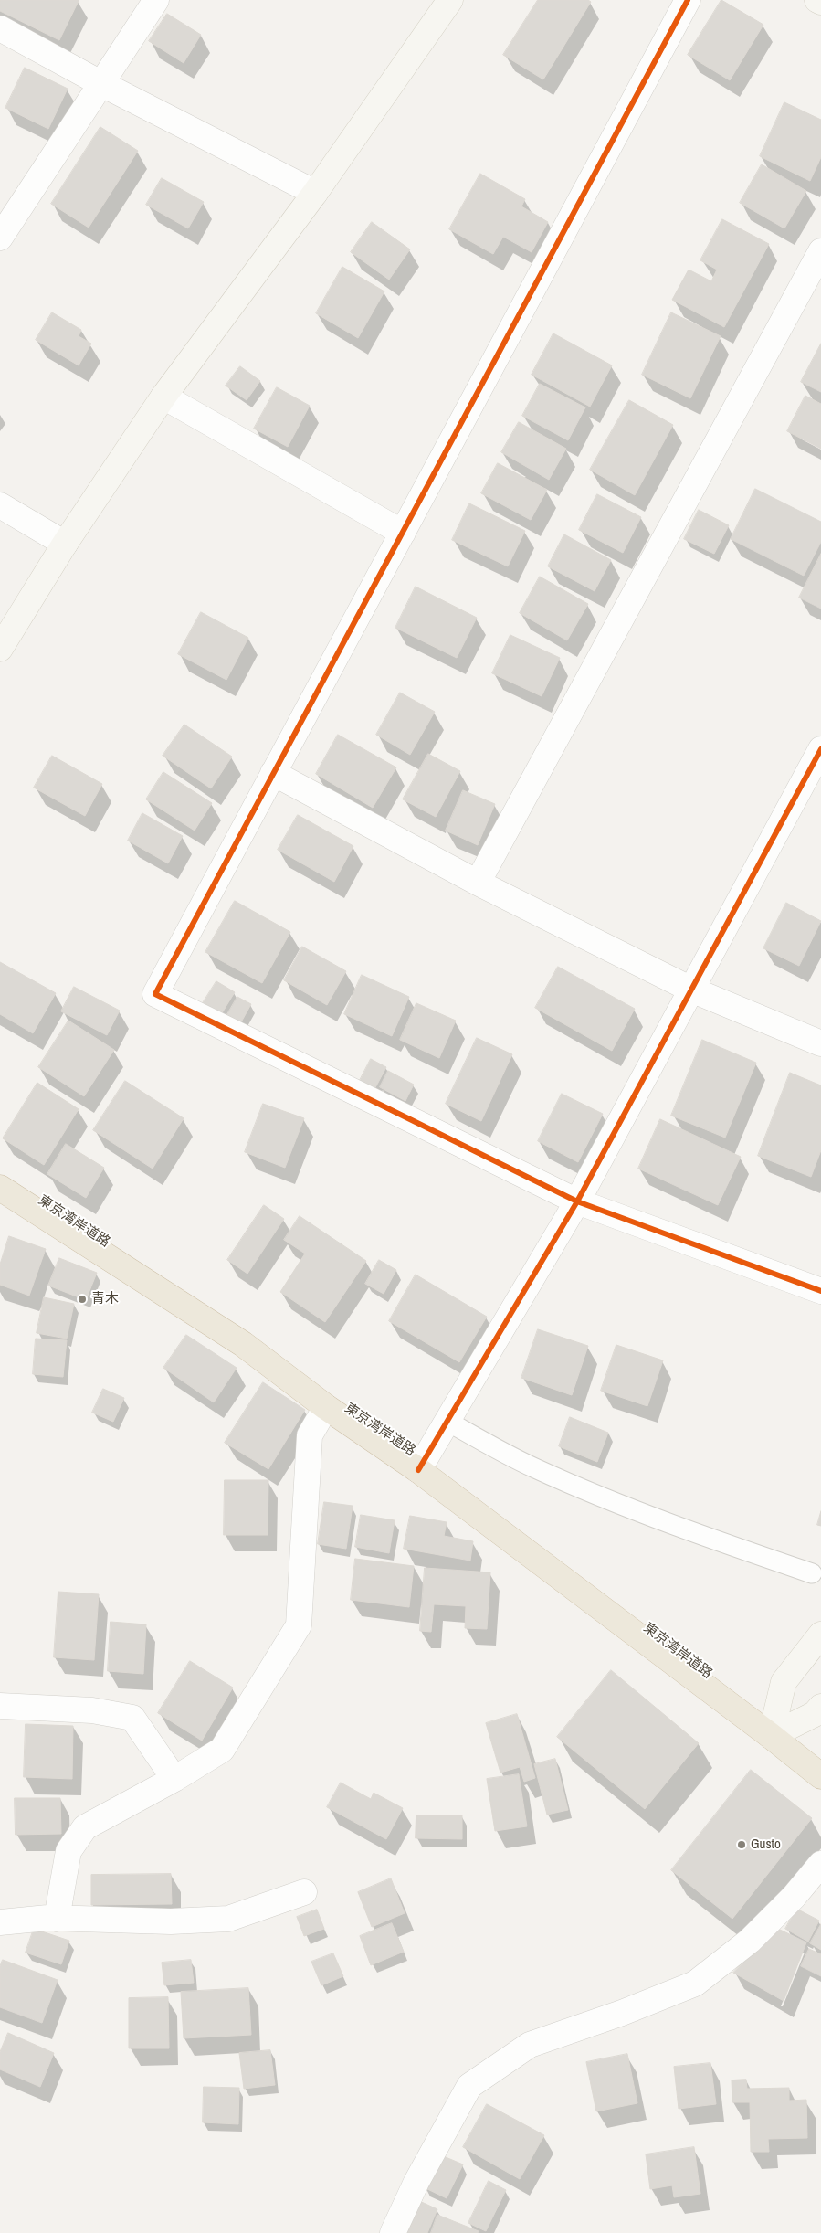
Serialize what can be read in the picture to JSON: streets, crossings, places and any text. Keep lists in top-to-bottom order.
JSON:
{
  "streets": {
    "highway": ["東京湾岸道路"]
  },
  "places": ["青木", "Gusto"]
}
